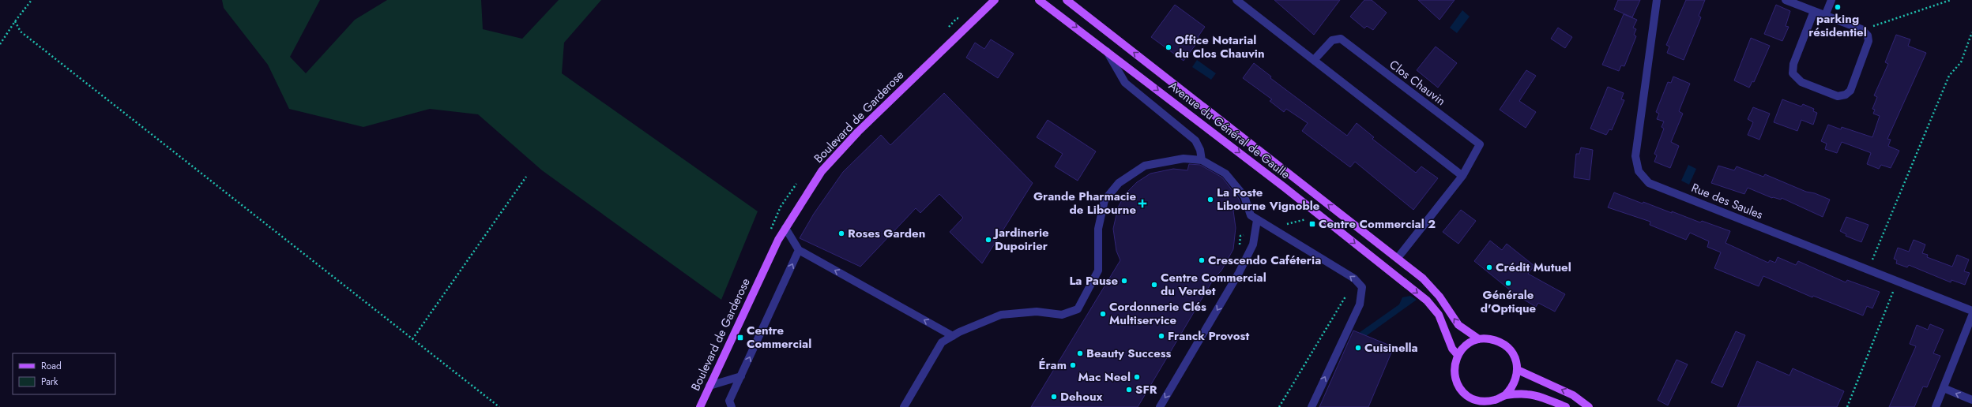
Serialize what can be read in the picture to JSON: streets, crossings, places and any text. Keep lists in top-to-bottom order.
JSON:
{
  "streets": {
    "main road": ["Boulevard de Garderose", "Avenue du Général de Gaulle"],
    "street": ["Clos Chauvin", "Rue des Saules"]
  },
  "crossings": [
    ["Clos Chauvin", "Avenue du Général de Gaulle"]
  ],
  "places": {
    "other": [
      "parking résidentiel",
      "Office Notarial du Clos Chauvin",
      "La Poste Libourne Vignoble",
      "Roses Garden",
      "Jardinerie Dupoirier",
      "Crescendo Caféteria",
      "Crédit Mutuel",
      "La Pause",
      "Générale d'Optique",
      "Centre Commercial du Verdet",
      "Cordonnerie Clés Multiservice",
      "Franck Provost",
      "Cuisinella",
      "Beauty Success",
      "Éram",
      "Mac Neel",
      "SFR",
      "Dehoux"
    ],
    "health": ["Grande Pharmacie de Libourne"],
    "transit": ["Centre Commercial 2", "Centre Commercial"]
  },
  "legend": ["Road", "Park"]
}
